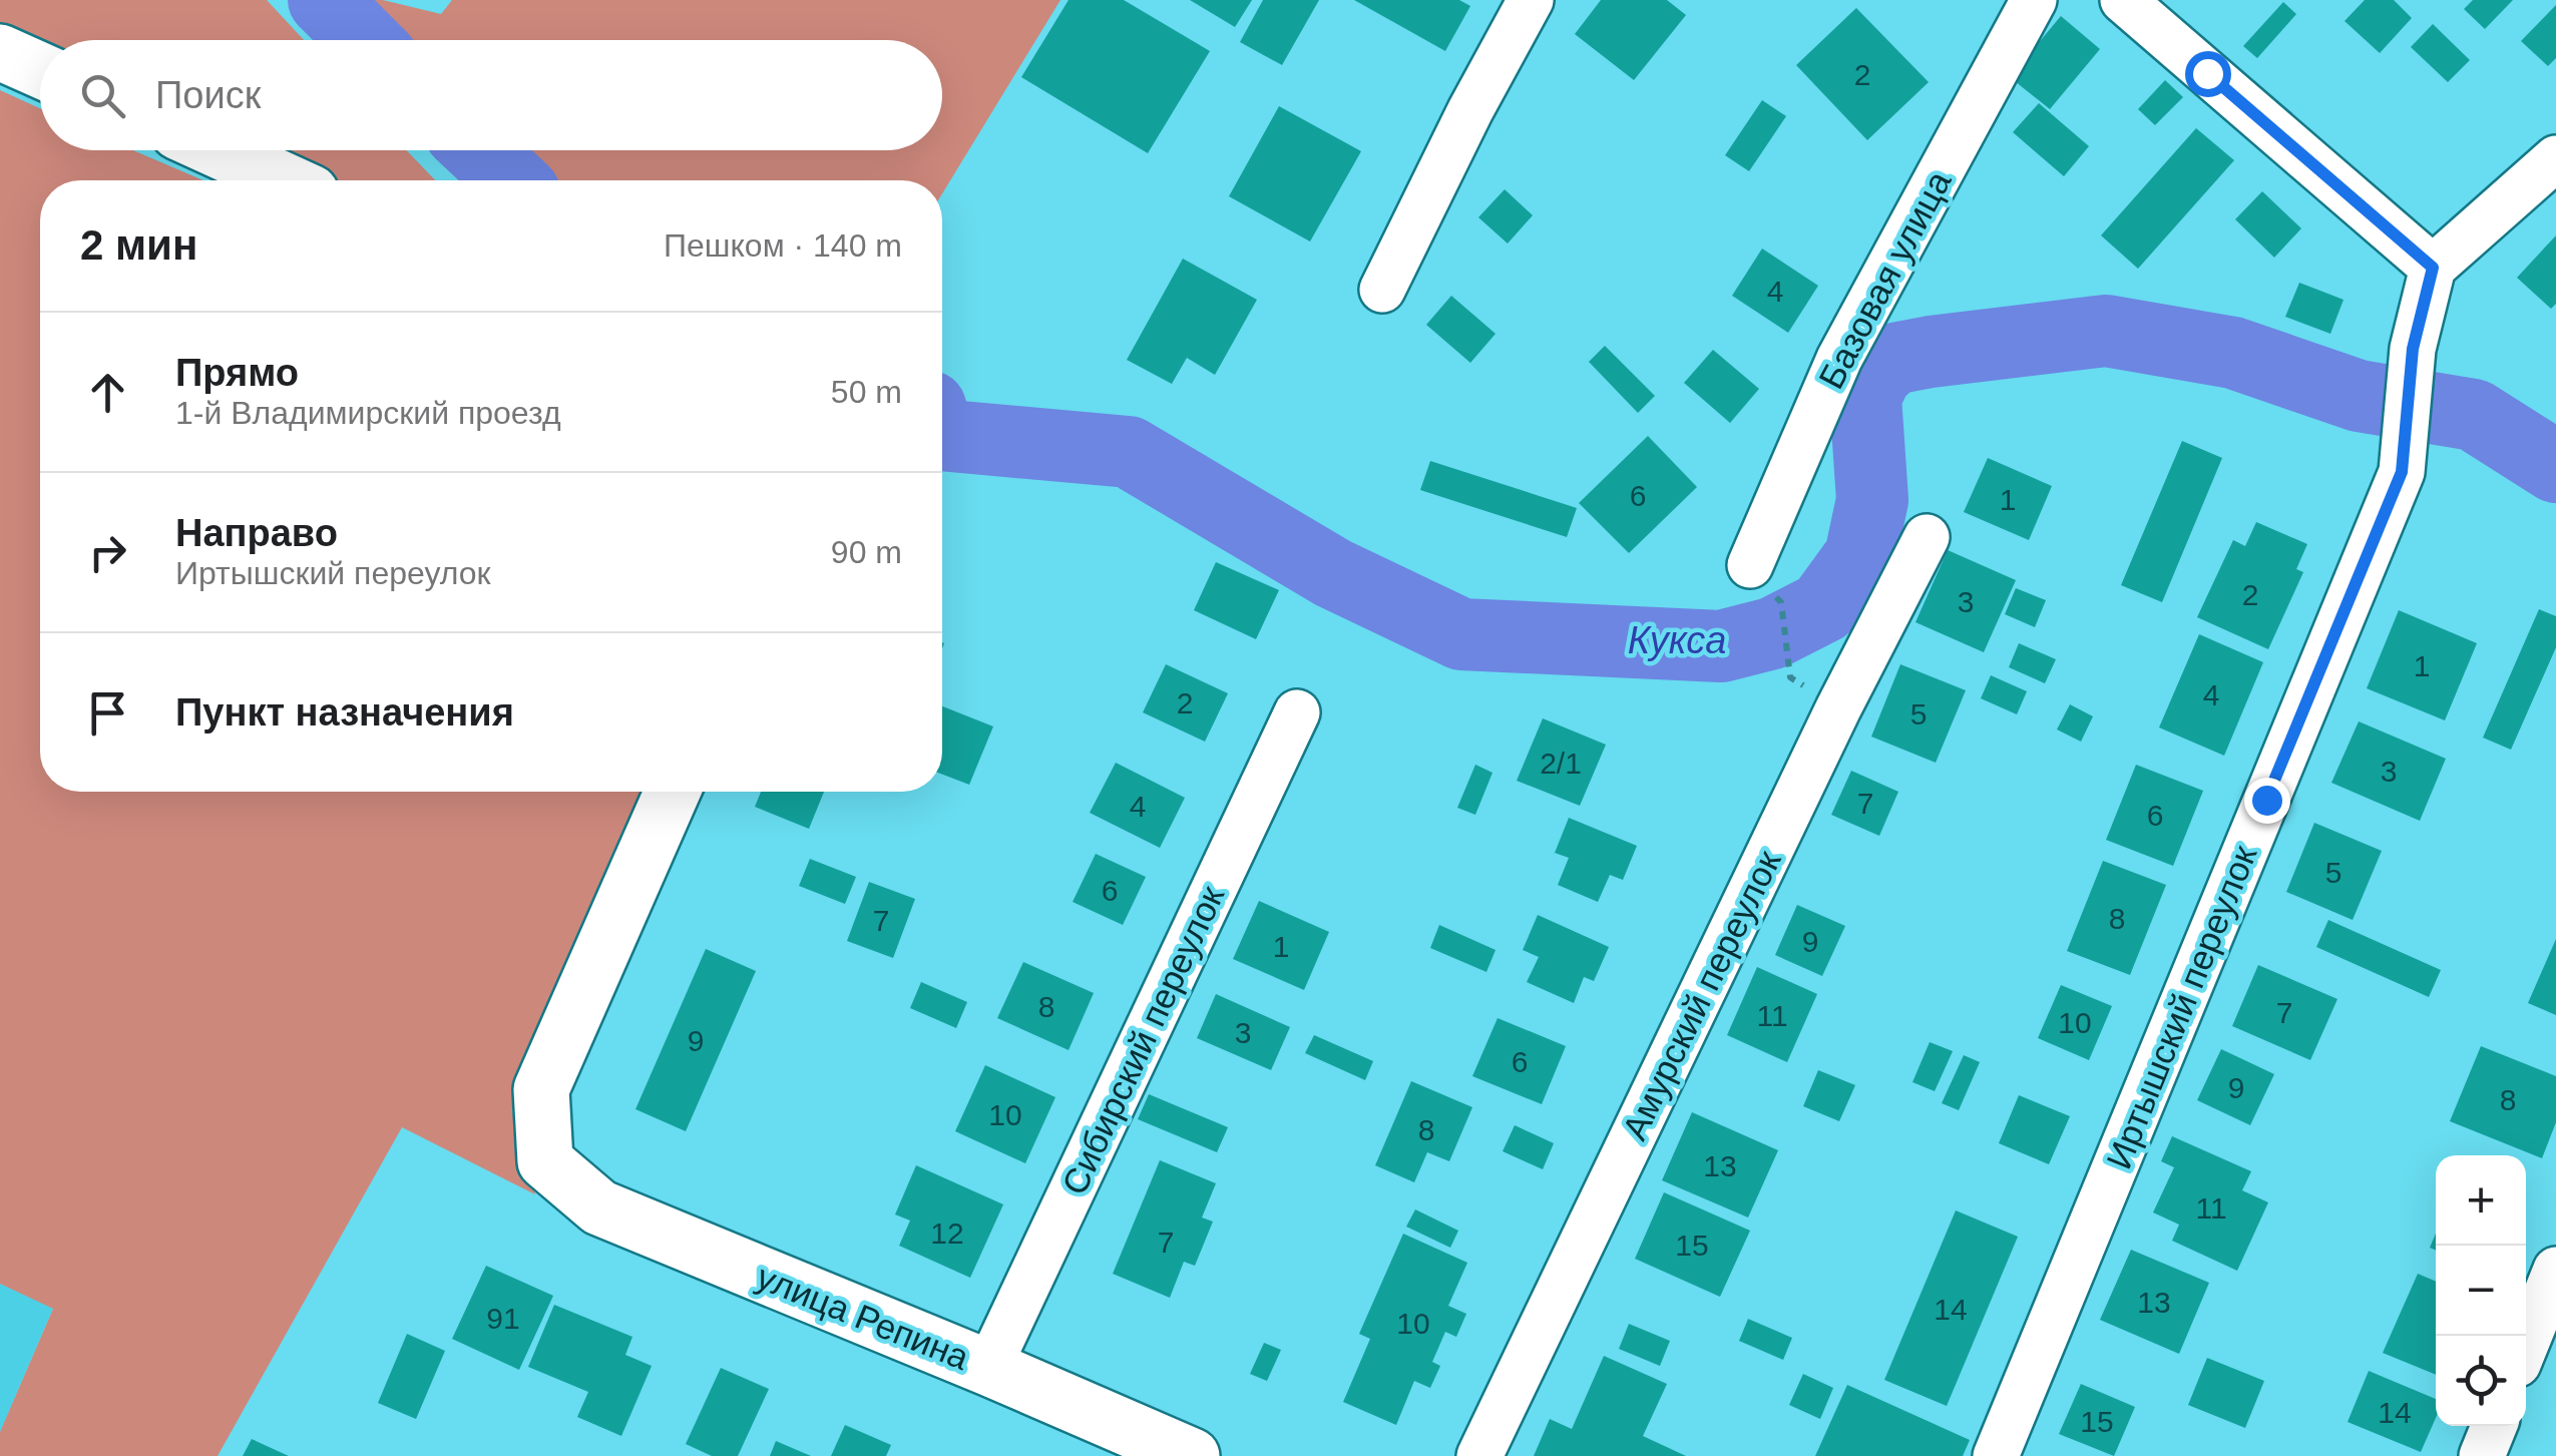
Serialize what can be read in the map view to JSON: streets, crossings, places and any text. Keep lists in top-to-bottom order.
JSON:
{
  "streets": {
    "street": [
      "Базовая улица",
      "Амурский переулок",
      "Иртышский переулок",
      "Сибирский переулок",
      "улица Репина"
    ]
  },
  "crossings": [
    ["Сибирский переулок", "улица Репина"]
  ],
  "water": ["Кукса"],
  "house_numbers": [
    "2",
    "4",
    "6",
    "1",
    "2",
    "3",
    "1",
    "4",
    "2",
    "5",
    "2/1",
    "3",
    "7",
    "4",
    "6",
    "5",
    "6",
    "8",
    "7",
    "9",
    "1",
    "8",
    "7",
    "11",
    "10",
    "3",
    "9",
    "6",
    "9",
    "8",
    "10",
    "8",
    "13",
    "11",
    "12",
    "7",
    "15",
    "13",
    "14",
    "91",
    "10",
    "14",
    "15"
  ],
  "page": {
    "search": "Поиск",
    "heading": ["2 мин", "Пешком · 140 m"],
    "list": [
      ["Прямо", "1-й Владимирский проезд", "50 m"],
      ["Направо", "Иртышский переулок", "90 m"],
      "Пункт назначения"
    ],
    "map_buttons": ["+", "−"]
  }
}
